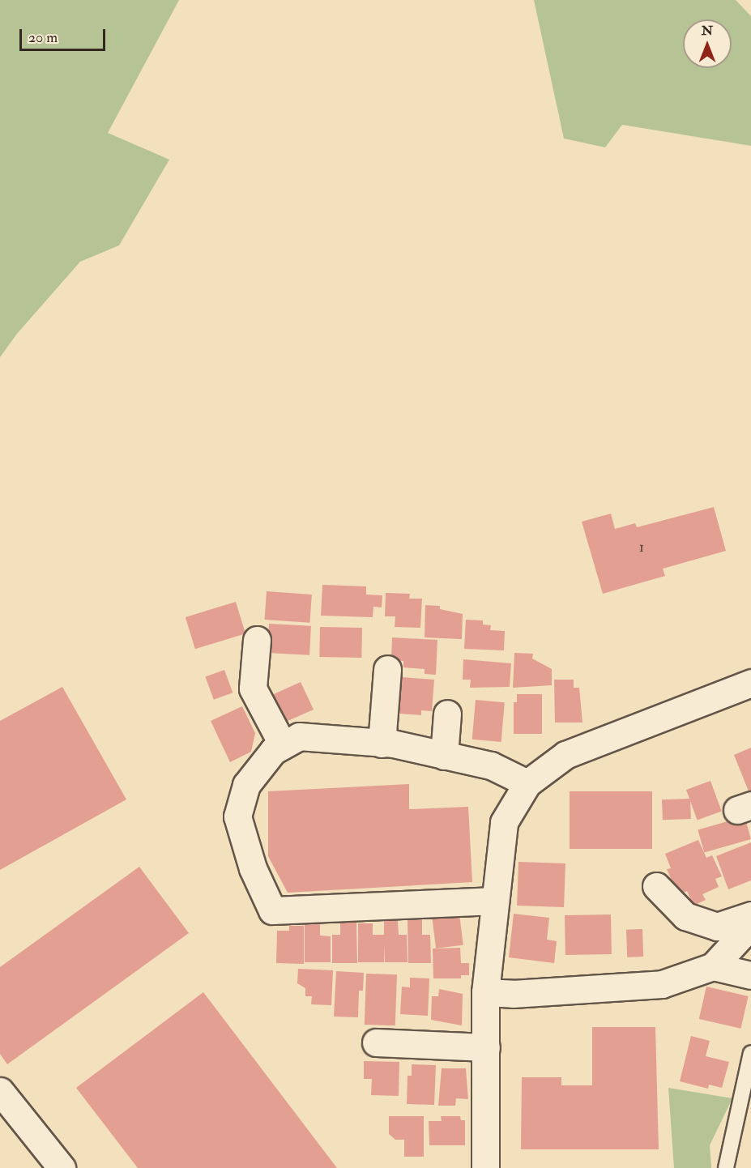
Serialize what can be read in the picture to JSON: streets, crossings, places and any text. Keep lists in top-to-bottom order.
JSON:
{
  "house_numbers": ["1"],
  "scale_bar": "20 m",
  "north": "top"
}
